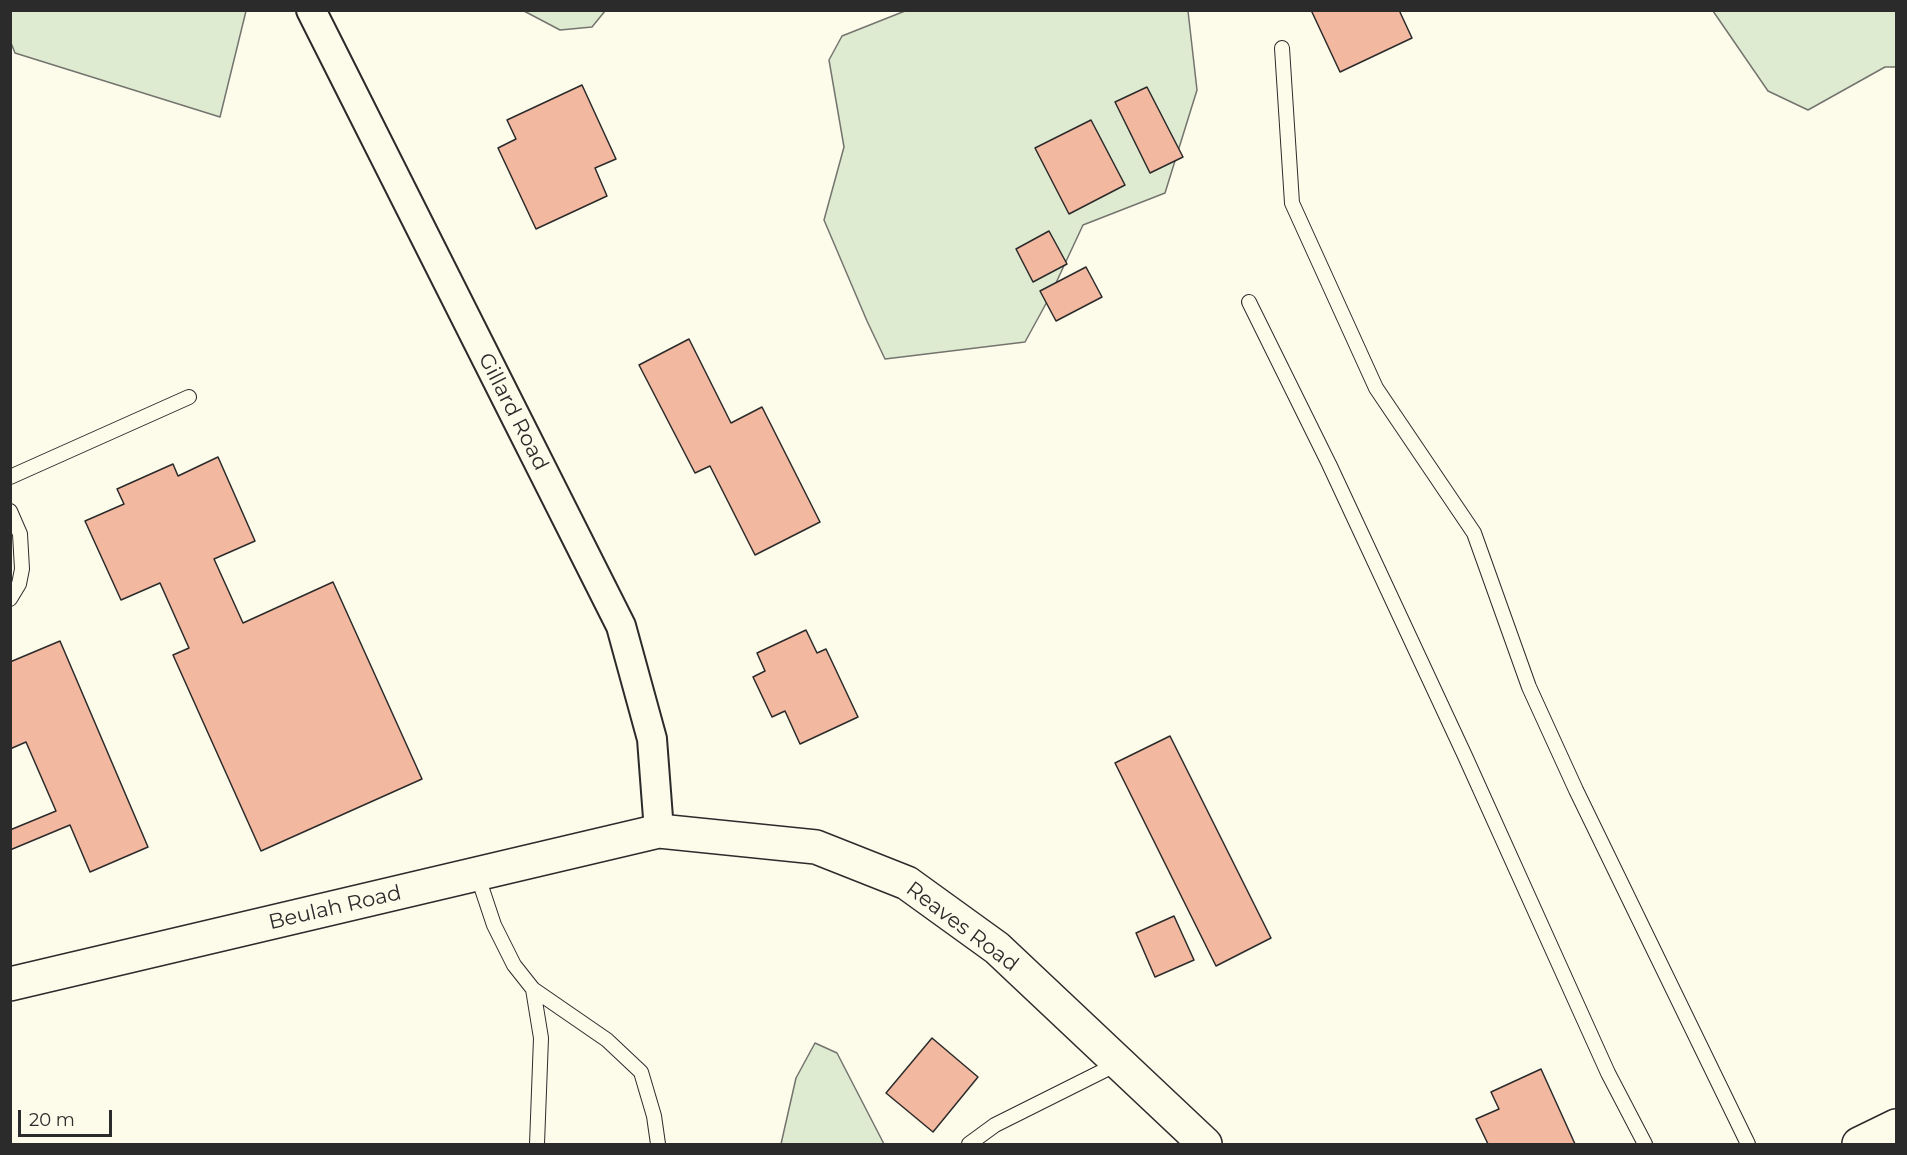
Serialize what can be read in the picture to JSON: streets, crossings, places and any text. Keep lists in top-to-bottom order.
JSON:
{
  "streets": {
    "street": ["Gillard Road", "Beulah Road", "Reaves Road"]
  },
  "crossings": [
    ["Gillard Road", "Beulah Road"],
    ["Gillard Road", "Reaves Road"],
    ["Beulah Road", "Reaves Road"]
  ],
  "scale_bar": "20 m"
}
